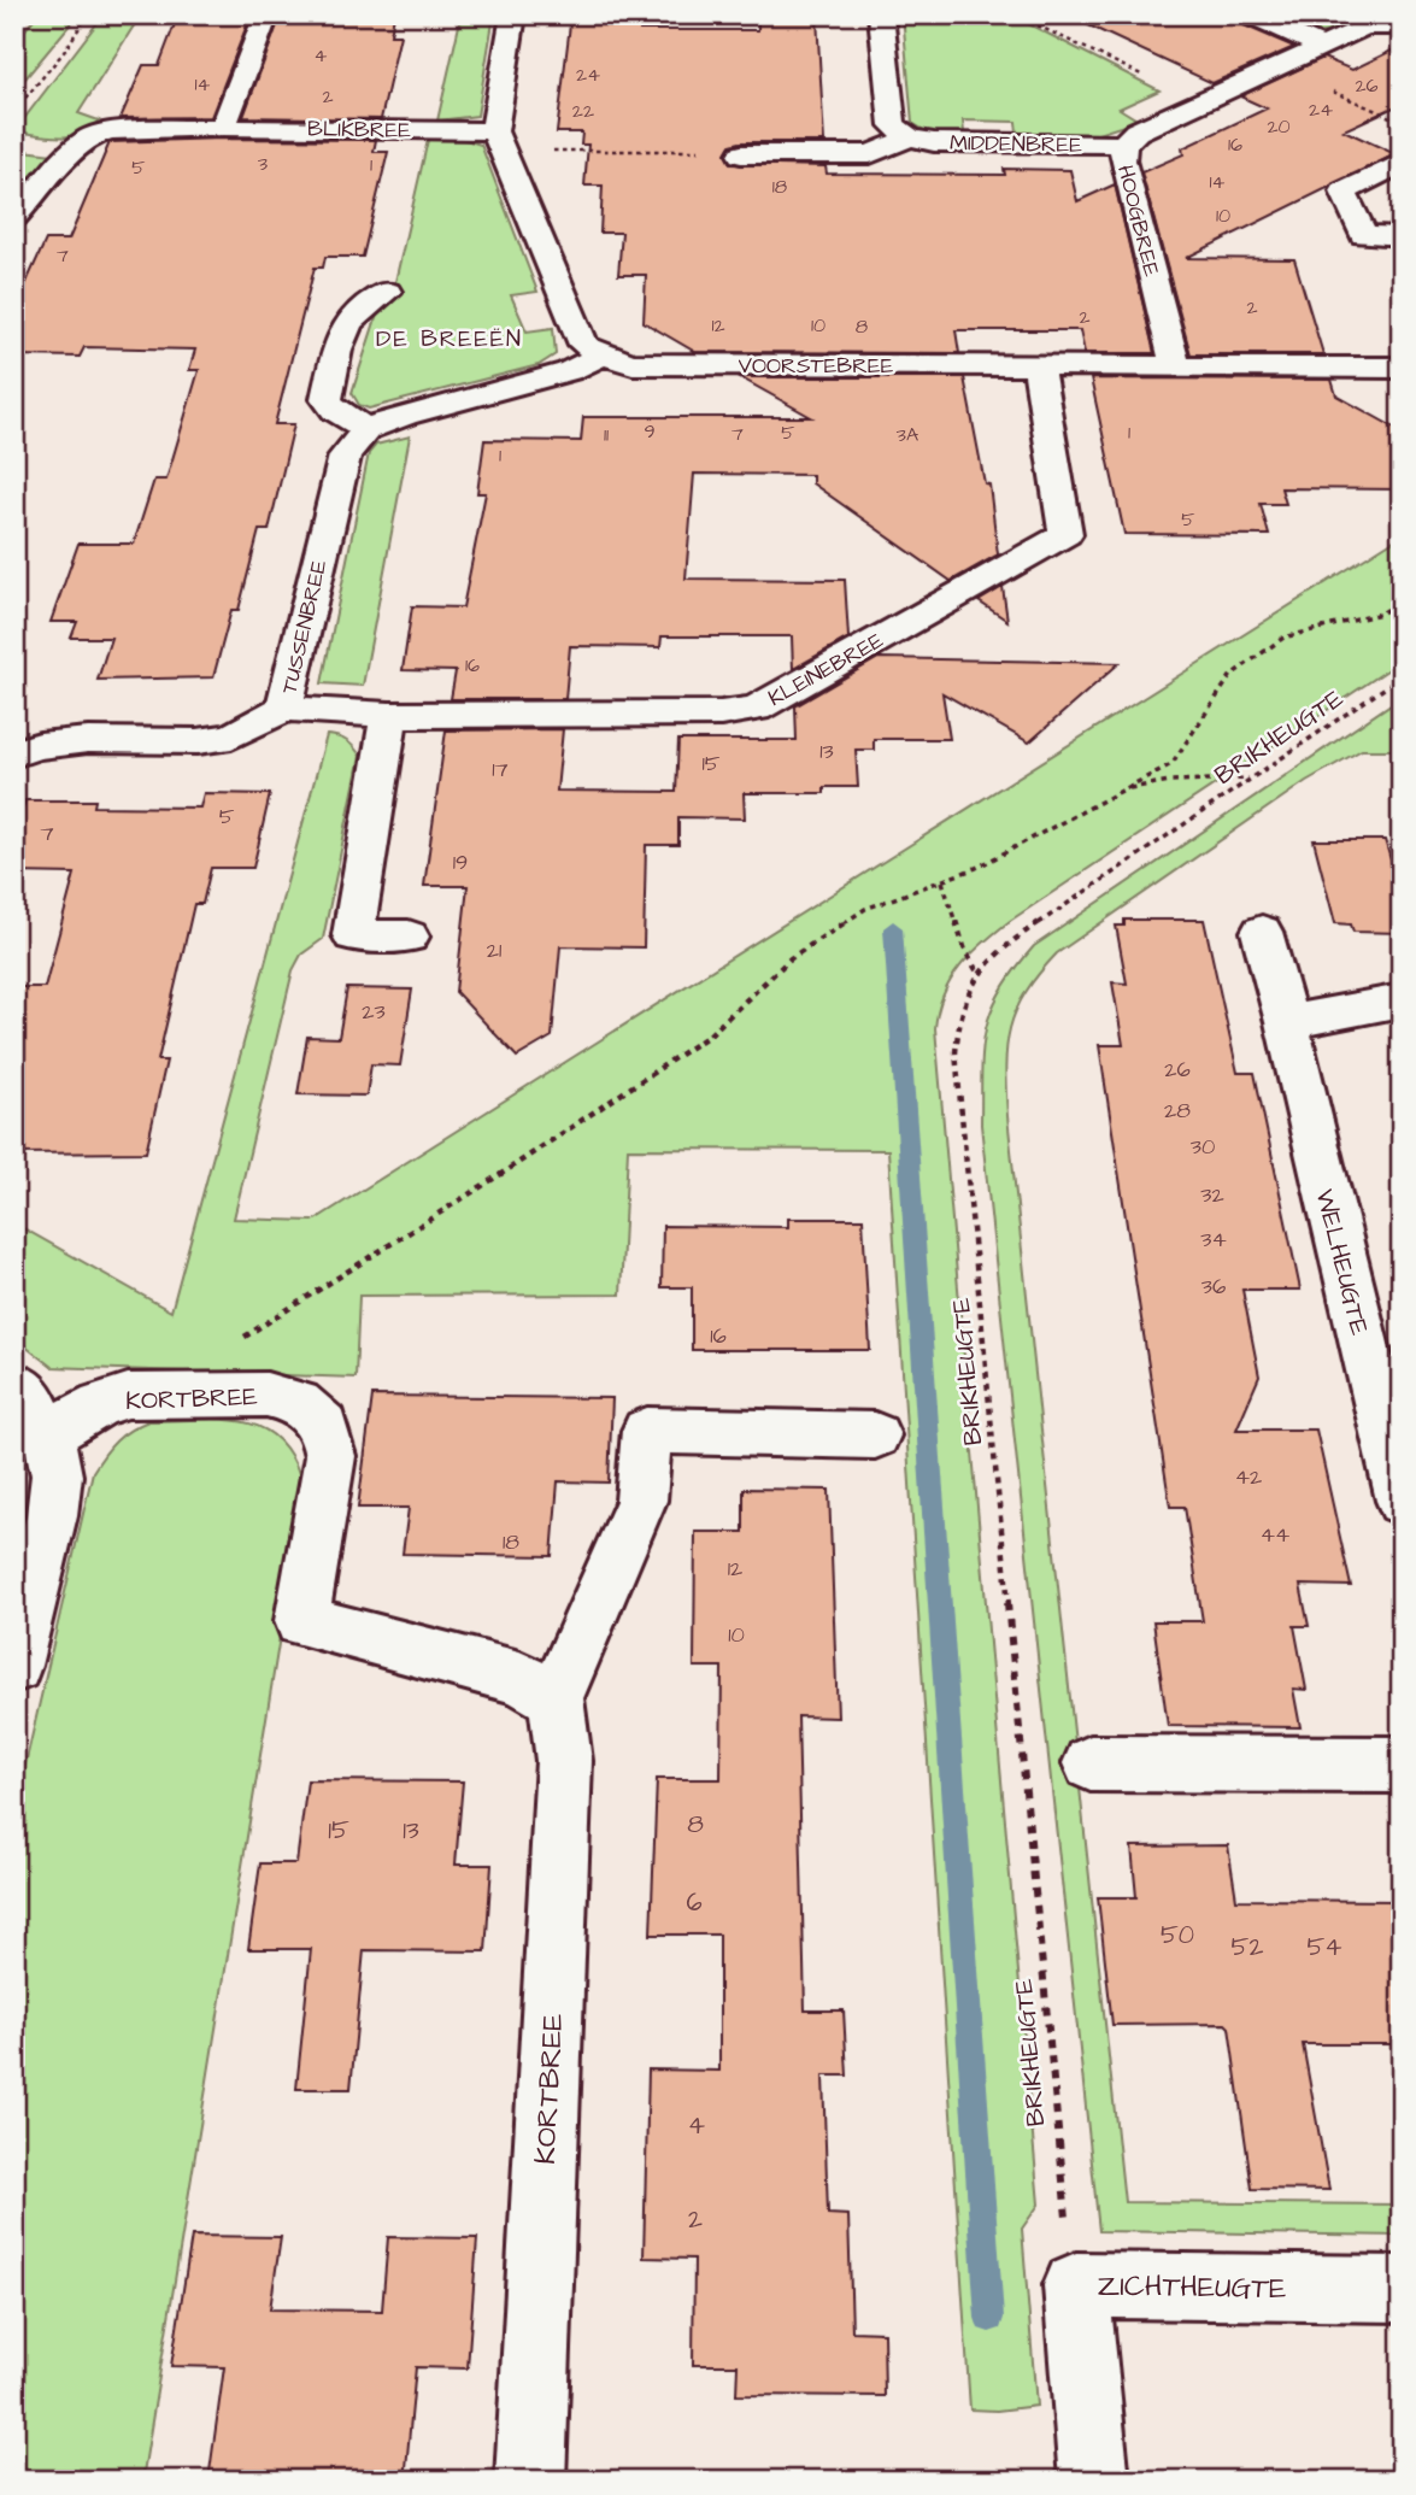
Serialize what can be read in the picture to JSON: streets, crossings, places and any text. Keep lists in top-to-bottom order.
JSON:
{
  "streets": {
    "street": [
      "BLIKBREE",
      "MIDDENBREE",
      "HOOGBREE",
      "VOORSTEBREE",
      "TUSSENBREE",
      "KLEINEBREE",
      "WELHEUGTE",
      "KORTBREE",
      "ZICHTHEUGTE"
    ],
    "path": ["BRIKHEUGTE"]
  },
  "crossings": [
    ["MIDDENBREE", "HOOGBREE"],
    ["HOOGBREE", "VOORSTEBREE"],
    ["VOORSTEBREE", "KLEINEBREE"],
    ["TUSSENBREE", "KLEINEBREE"],
    ["BRIKHEUGTE", "ZICHTHEUGTE"]
  ],
  "districts": ["DE BREEËN"],
  "house_numbers": [
    "4",
    "24",
    "14",
    "26",
    "2",
    "24",
    "22",
    "20",
    "16",
    "3",
    "1",
    "5",
    "14",
    "18",
    "10",
    "7",
    "2",
    "2",
    "12",
    "10",
    "8",
    "9",
    "5",
    "1",
    "7",
    "11",
    "3A",
    "1",
    "5",
    "16",
    "13",
    "15",
    "17",
    "5",
    "7",
    "19",
    "21",
    "23",
    "26",
    "28",
    "30",
    "32",
    "34",
    "36",
    "16",
    "42",
    "44",
    "18",
    "12",
    "10",
    "8",
    "15",
    "13",
    "6",
    "50",
    "52",
    "54",
    "4",
    "2"
  ]
}
